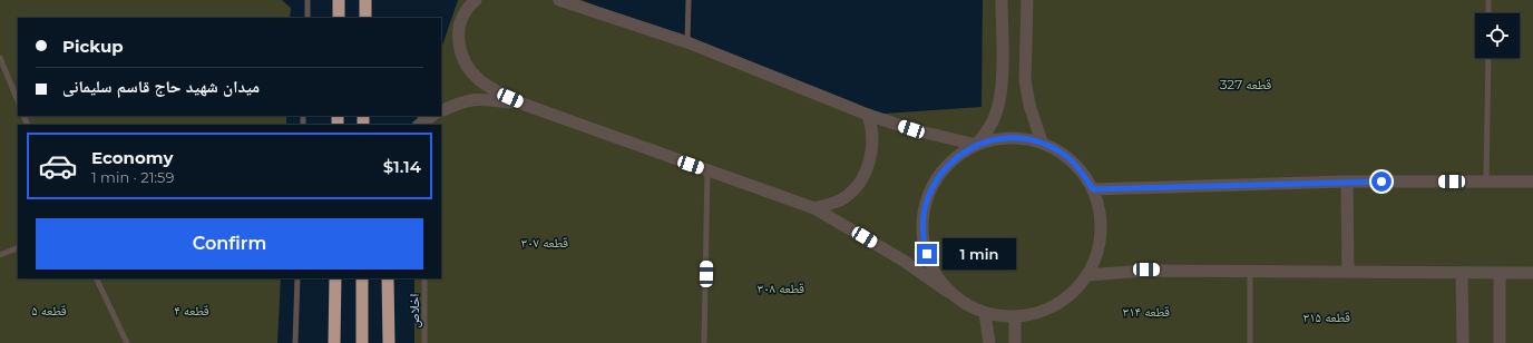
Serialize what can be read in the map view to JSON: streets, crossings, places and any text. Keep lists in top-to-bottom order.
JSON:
{
  "streets": {
    "lane": ["اخلاص"]
  },
  "parks": [
    "قطعه 327",
    "قطعه ۳۰۷",
    "قطعه ۳۰۸",
    "قطعه ۵",
    "قطعه ۴",
    "قطعه ۳۱۴",
    "قطعه ۳۱۵"
  ],
  "page": {
    "banner": ["Pickup", "میدان شهید حاج قاسم سلیمانی"],
    "list": [
      {
        "name": "Economy",
        "note": "1 min · 21:59",
        "value": "$1.14"
      }
    ],
    "buttons": "Confirm",
    "bubble": "1 min"
  }
}
